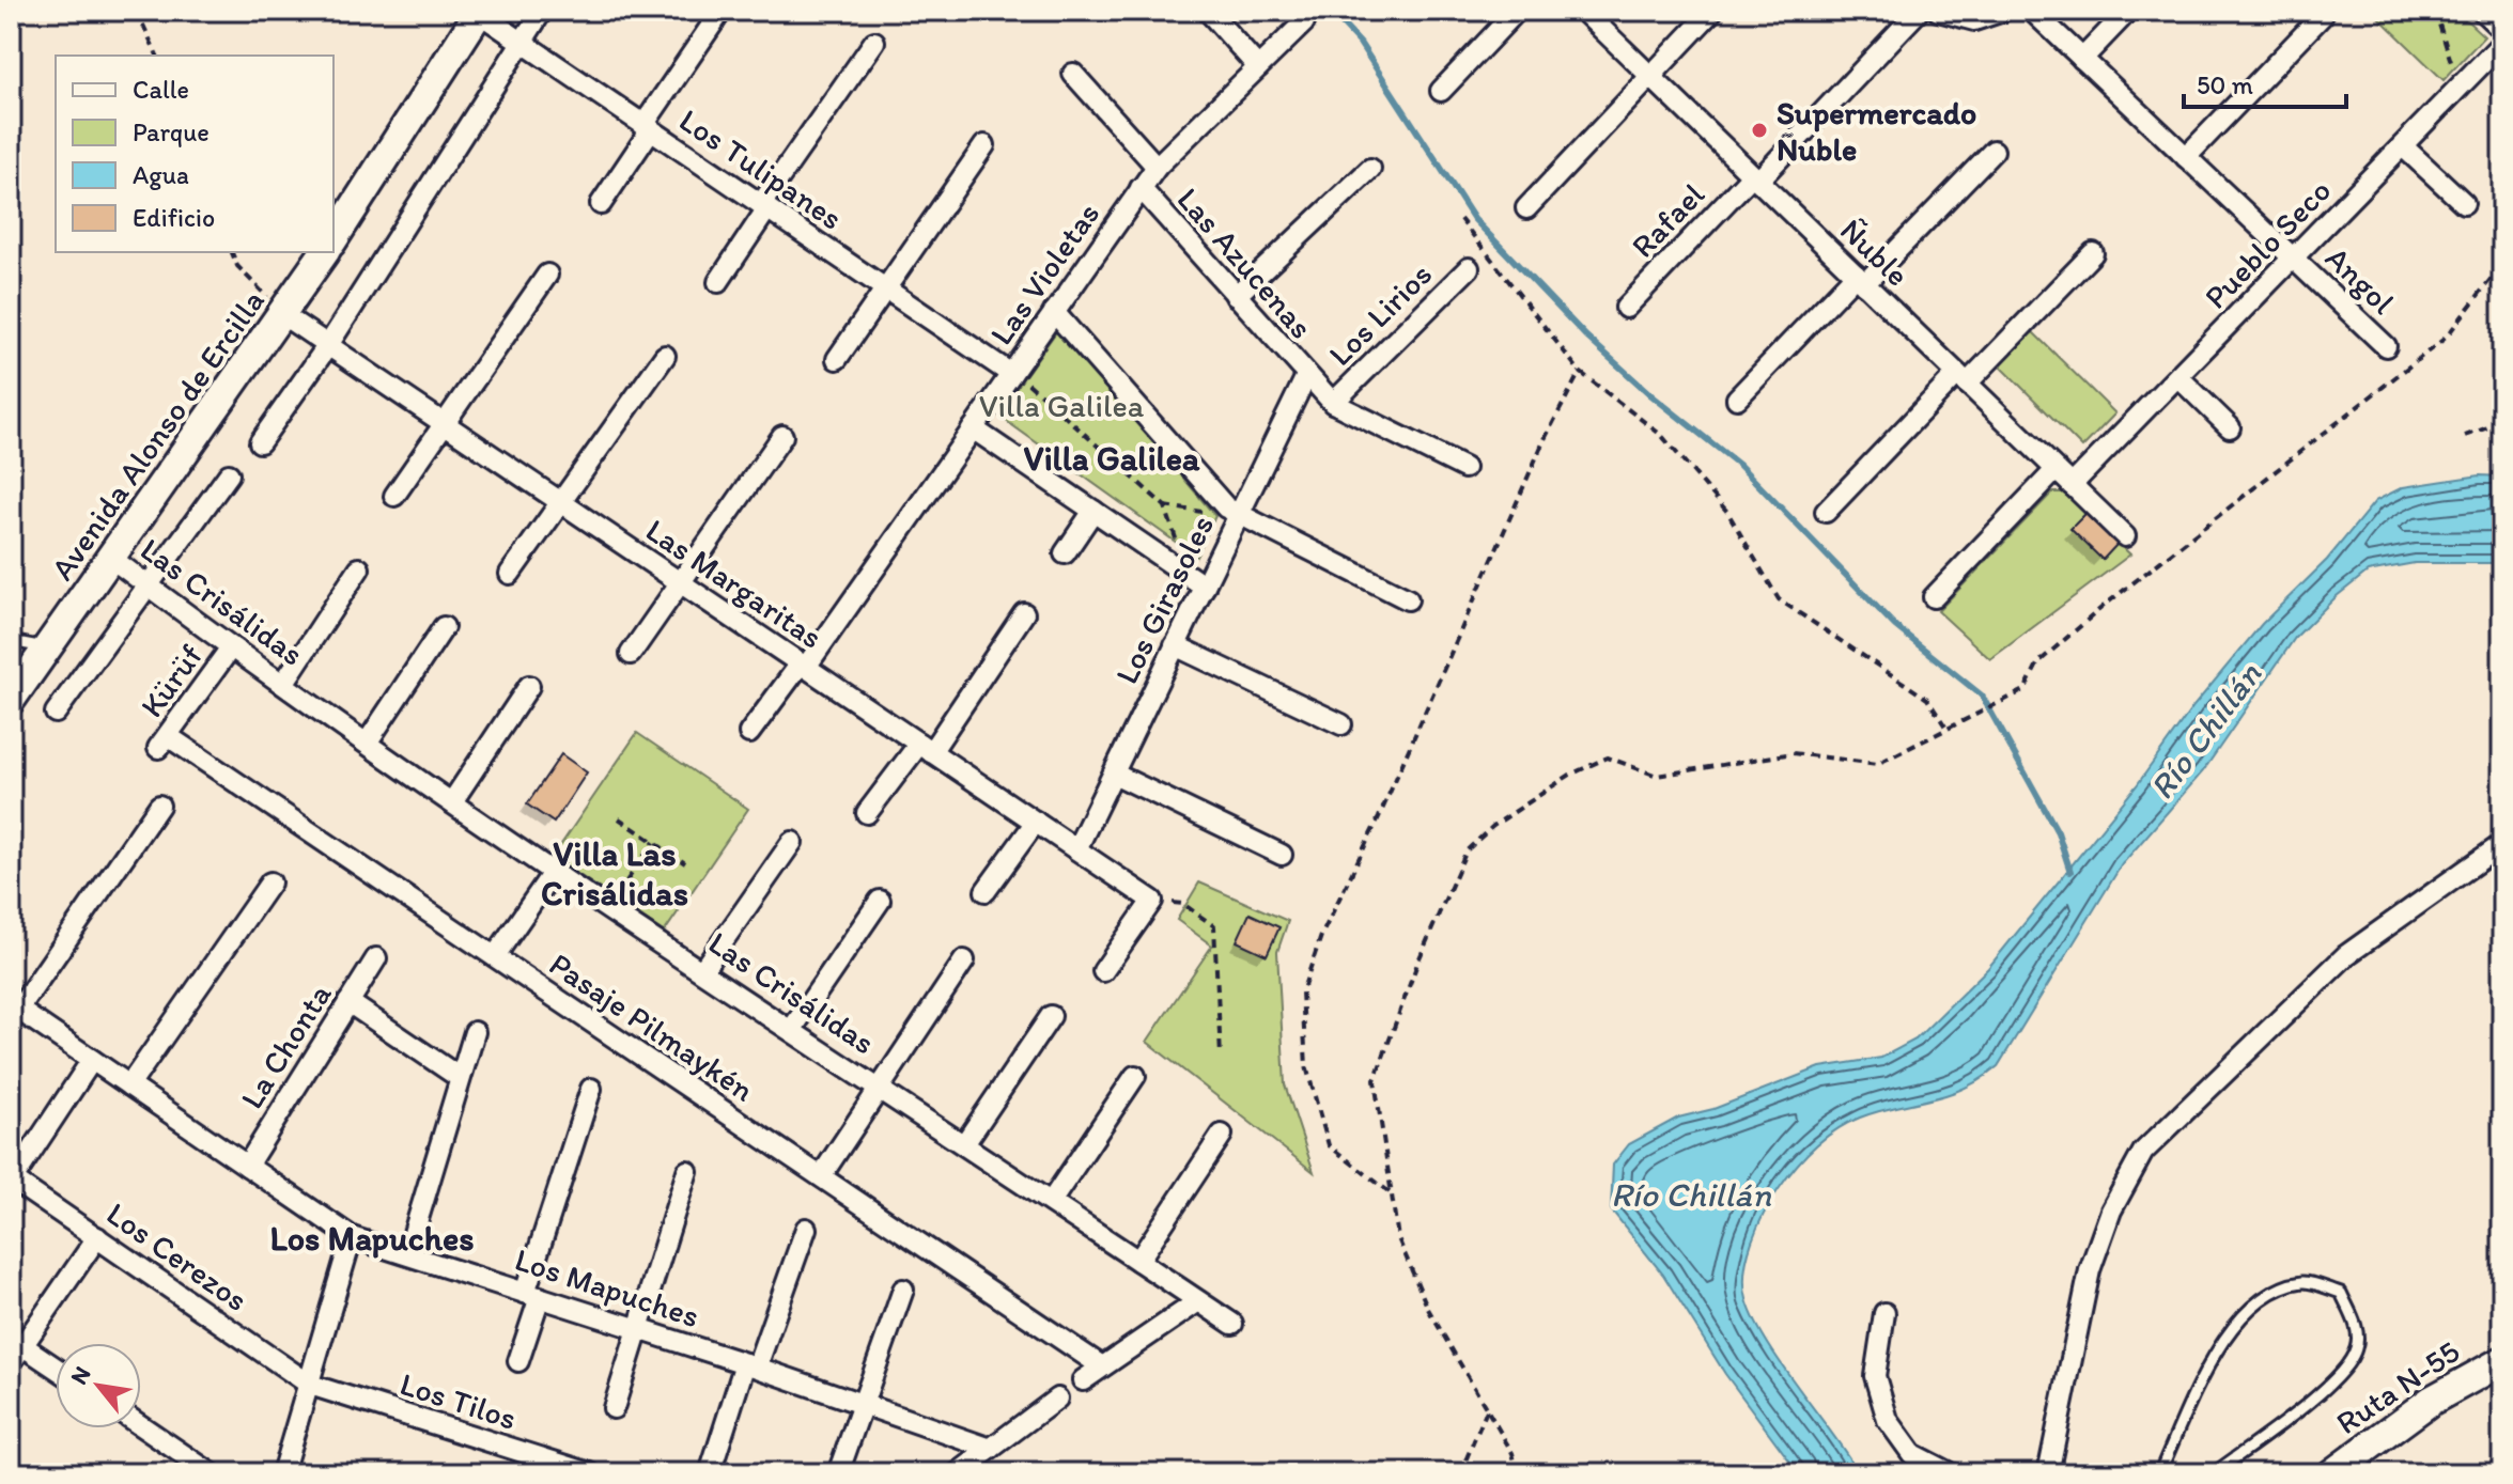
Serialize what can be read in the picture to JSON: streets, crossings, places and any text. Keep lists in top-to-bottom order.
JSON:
{
  "streets": {
    "main road": ["Avenida Alonso de Ercilla", "Ruta N-55"],
    "street": [
      "Los Tulipanes",
      "Rafael",
      "Pueblo Seco",
      "Ñuble",
      "Las Azucenas",
      "Las Violetas",
      "Angol",
      "Los Lirios",
      "Las Margaritas",
      "Los Girasoles",
      "Las Crisálidas",
      "Kürüf",
      "Pasaje Pilmaykén",
      "La Chonta",
      "Los Cerezos",
      "Los Mapuches",
      "Los Tilos"
    ]
  },
  "crossings": [
    ["Los Tulipanes", "Las Violetas"],
    ["Rafael", "Ñuble"],
    ["Pueblo Seco", "Ñuble"],
    ["Pueblo Seco", "Angol"],
    ["Las Azucenas", "Las Violetas"],
    ["Las Azucenas", "Los Lirios"],
    ["Las Azucenas", "Los Girasoles"],
    ["Las Violetas", "Las Margaritas"],
    ["Avenida Alonso de Ercilla", "Las Margaritas"],
    ["Avenida Alonso de Ercilla", "Las Crisálidas"],
    ["Las Margaritas", "Los Girasoles"],
    ["Las Crisálidas", "Kürüf"],
    ["Kürüf", "Pasaje Pilmaykén"],
    ["La Chonta", "Los Mapuches"],
    ["Los Cerezos", "Los Tilos"]
  ],
  "districts": ["Villa Galilea", "Villa Las Crisálidas", "Los Mapuches"],
  "water": ["Río Chillán"],
  "parks": ["Villa Galilea"],
  "places": ["Supermercado Ñuble"],
  "legend": [
    "Calle",
    "Parque",
    "Agua",
    "Edificio"
  ],
  "scale_bar": "50 m",
  "north": "top left"
}
